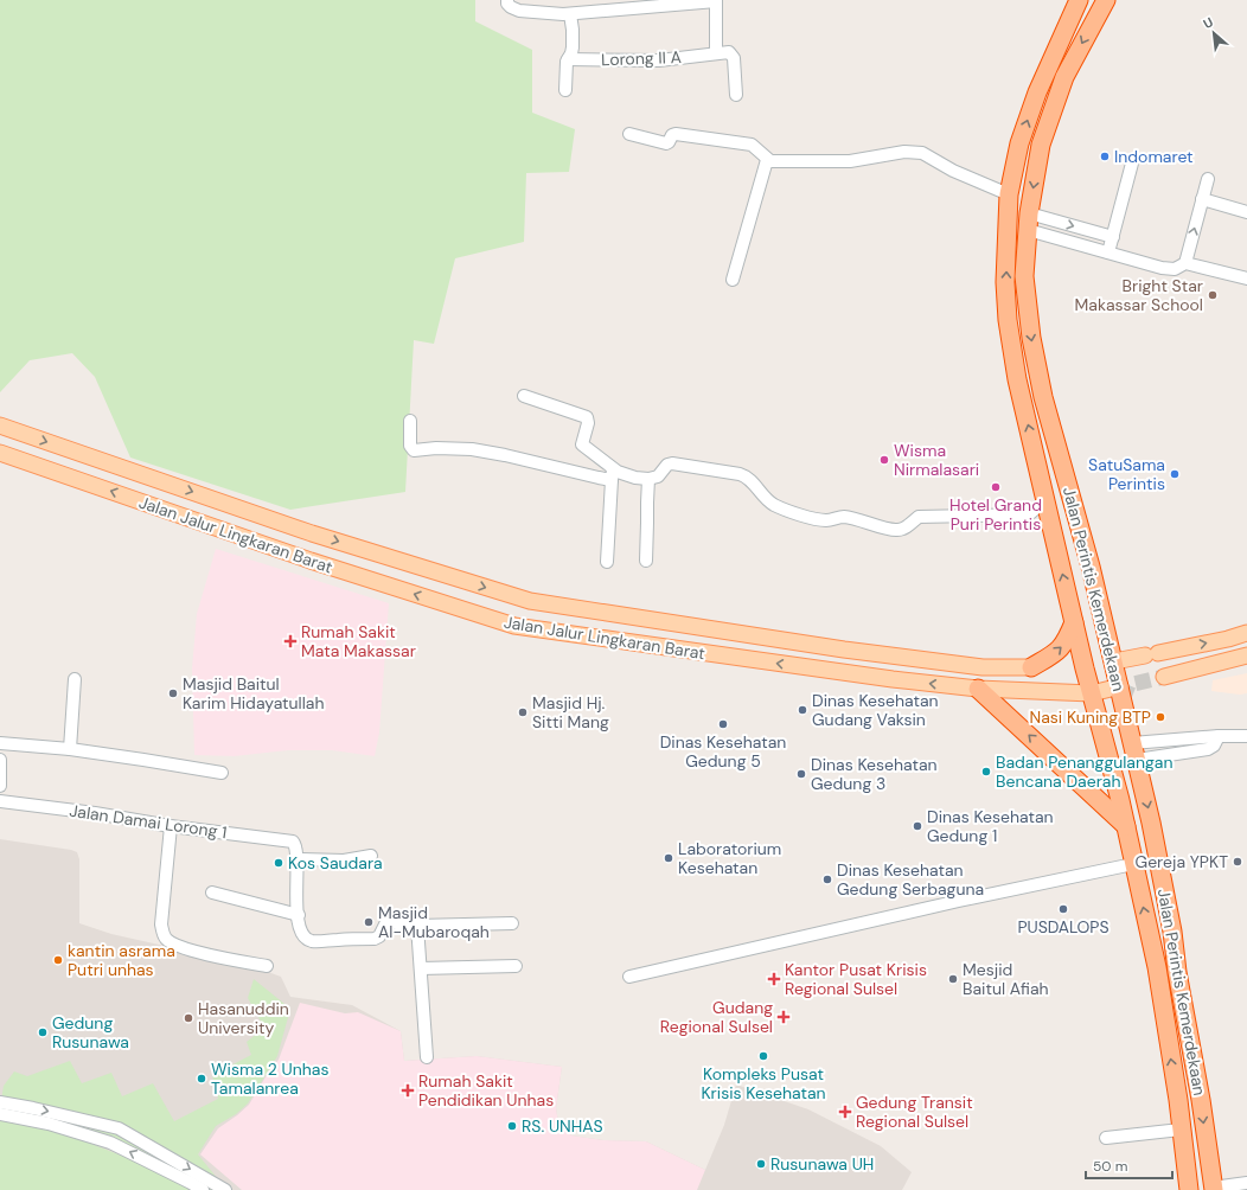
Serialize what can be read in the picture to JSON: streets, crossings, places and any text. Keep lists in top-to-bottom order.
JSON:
{
  "streets": {
    "highway": ["Jalan Perintis Kemerdekaan"],
    "main road": ["Jalan Jalur Lingkaran Barat"],
    "street": ["Lorong II A", "Jalan Damai Lorong 1"]
  },
  "crossings": [
    ["Jalan Jalur Lingkaran Barat", "Jalan Perintis Kemerdekaan"]
  ],
  "places": {
    "other": [
      "Indomaret",
      "Bright Star Makassar School",
      "Wisma Nirmalasari",
      "SatuSama Perintis",
      "Hotel Grand Puri Perintis",
      "Masjid Baitul Karim Hidayatullah",
      "Dinas Kesehatan Gudang Vaksin",
      "Masjid Hj. Sitti Mang",
      "Nasi Kuning BTP",
      "Dinas Kesehatan Gedung 5",
      "Badan Penanggulangan Bencana Daerah",
      "Dinas Kesehatan Gedung 3",
      "Dinas Kesehatan Gedung 1",
      "Laboratorium Kesehatan",
      "Gereja YPKT",
      "Kos Saudara",
      "Dinas Kesehatan Gedung Serbaguna",
      "PUSDALOPS",
      "Masjid Al-Mubaroqah",
      "kantin asrama Putri unhas",
      "Mesjid Baitul Afiah",
      "Hasanuddin University",
      "Gedung Rusunawa",
      "Kompleks Pusat Krisis Kesehatan",
      "Wisma 2 Unhas Tamalanrea",
      "RS. UNHAS",
      "Rusunawa UH"
    ],
    "health": [
      "Rumah Sakit Mata Makassar",
      "Kantor Pusat Krisis Regional Sulsel",
      "Gudang Regional Sulsel",
      "Rumah Sakit Pendidikan Unhas",
      "Gedung Transit Regional Sulsel"
    ]
  },
  "scale_bar": "50 m",
  "north": "top left"
}
